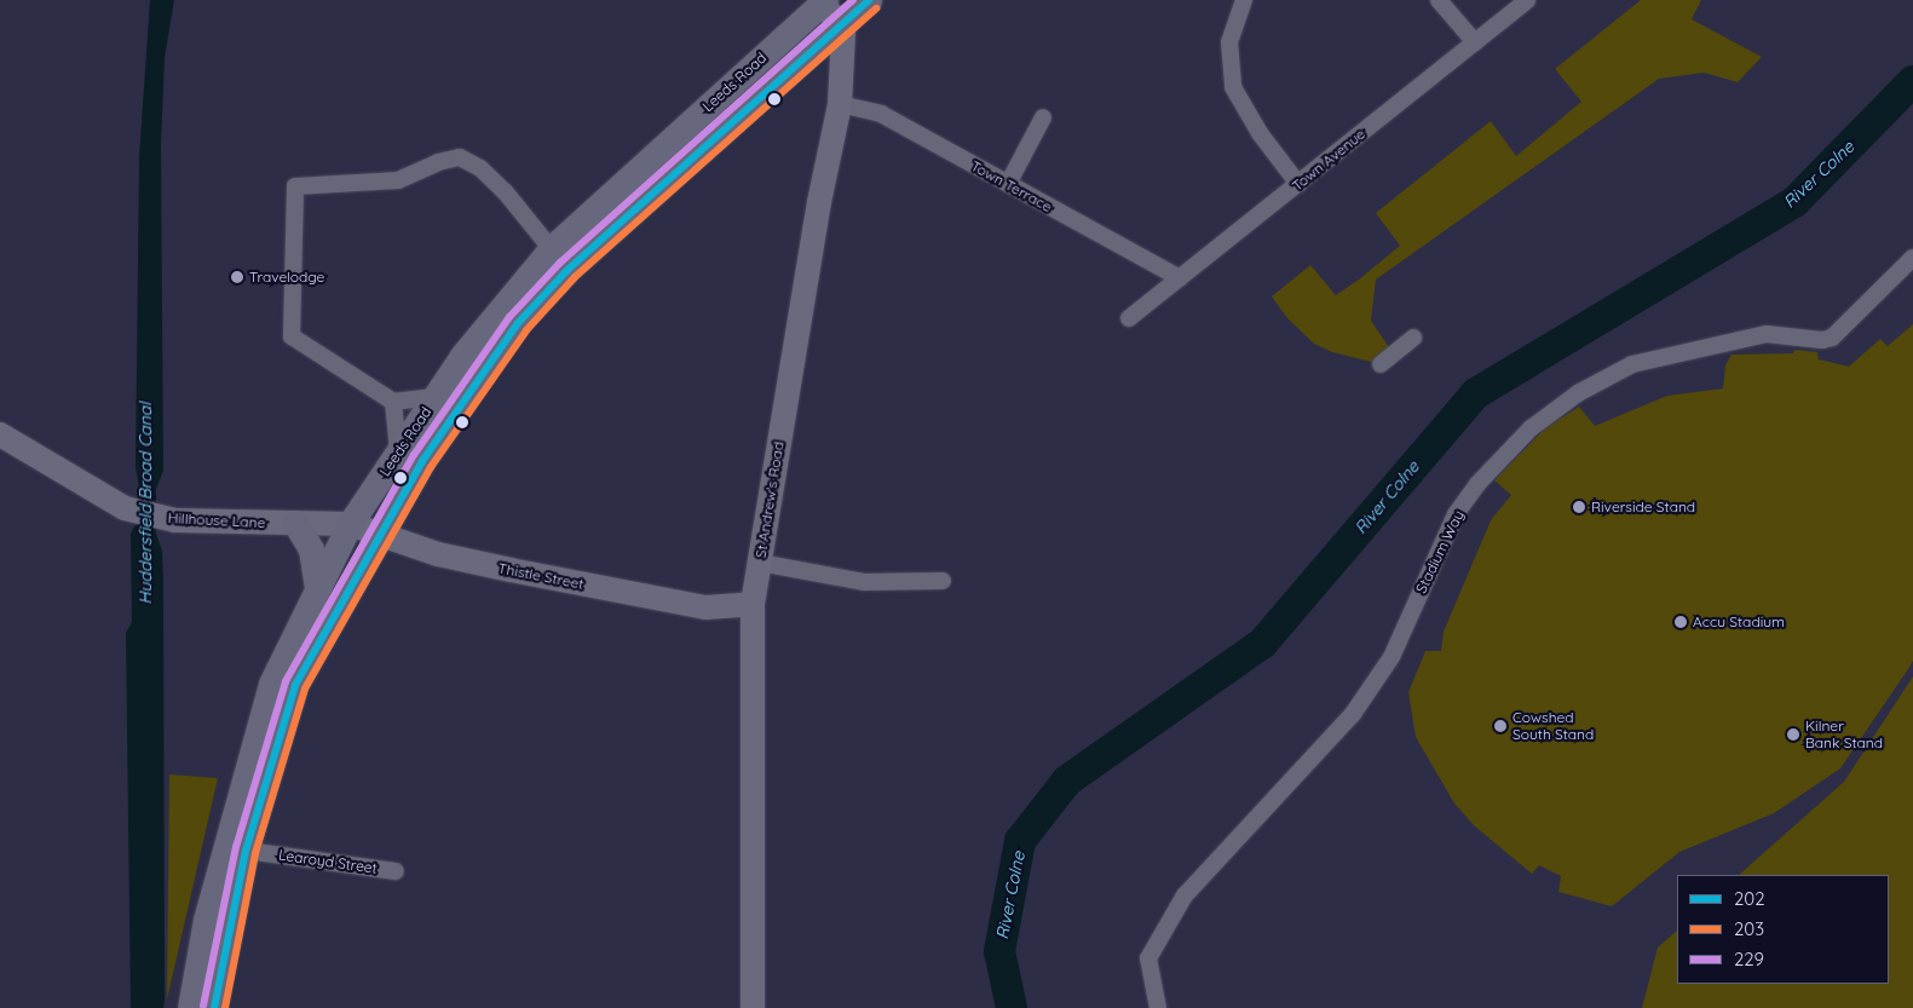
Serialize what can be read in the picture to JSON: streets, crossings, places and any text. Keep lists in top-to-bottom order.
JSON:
{
  "streets": {
    "main road": [
      "Leeds Road",
      "St Andrew's Road",
      "Hillhouse Lane",
      "Thistle Street"
    ],
    "street": [
      "Town Avenue",
      "Town Terrace",
      "Stadium Way",
      "Learoyd Street"
    ]
  },
  "crossings": [
    ["Leeds Road", "St Andrew's Road"],
    ["Leeds Road", "Hillhouse Lane"],
    ["Leeds Road", "Thistle Street"],
    ["Leeds Road", "Learoyd Street"],
    ["Town Avenue", "Town Terrace"],
    ["Town Terrace", "St Andrew's Road"],
    ["St Andrew's Road", "Thistle Street"],
    ["Hillhouse Lane", "Thistle Street"]
  ],
  "water": ["River Colne", "Huddersfield Broad Canal"],
  "places": [
    "Travelodge",
    "Riverside Stand",
    "Accu Stadium",
    "Cowshed South Stand",
    "Kilner Bank Stand"
  ],
  "lines": ["transit line 202", "transit line 229", "transit line 203"],
  "legend": ["202", "203", "229"]
}
